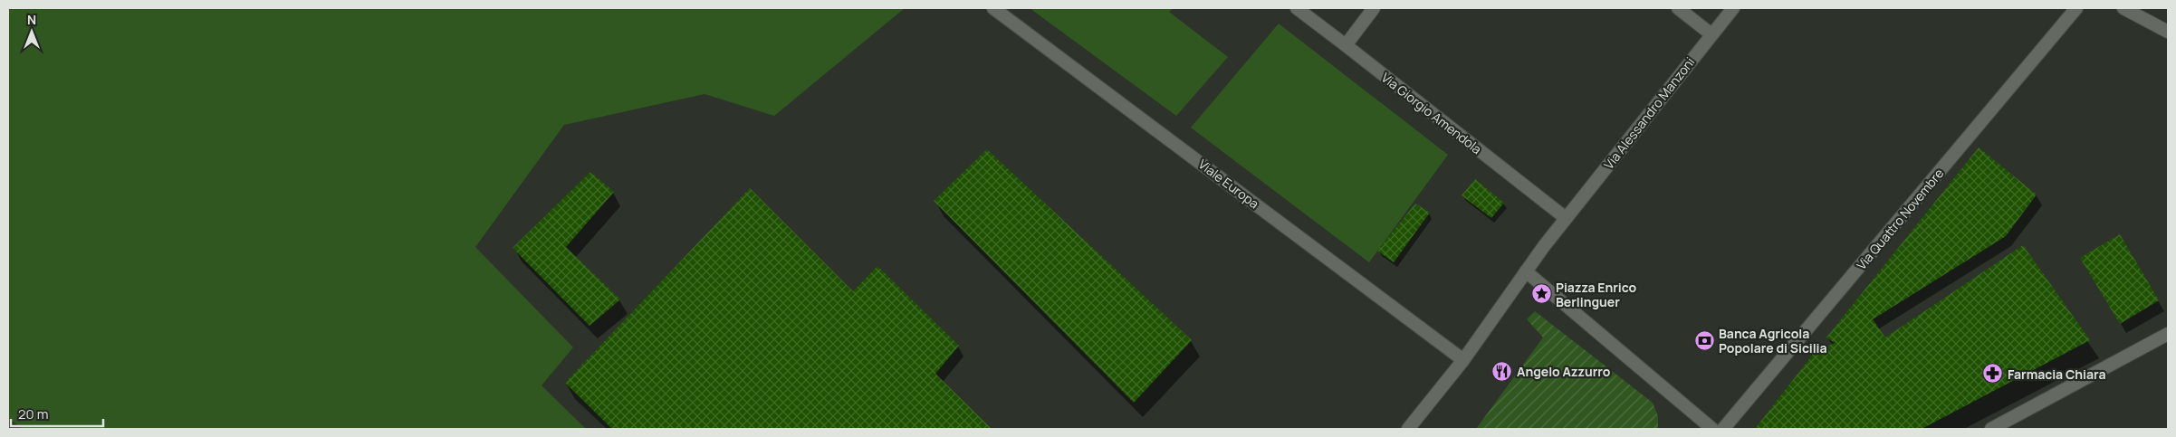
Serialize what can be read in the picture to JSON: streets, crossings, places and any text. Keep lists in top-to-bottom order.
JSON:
{
  "streets": {
    "street": [
      "Via Giorgio Amendola",
      "Via Alessandro Manzoni",
      "Viale Europa",
      "Via Quattro Novembre"
    ]
  },
  "crossings": [
    ["Via Giorgio Amendola", "Via Alessandro Manzoni"],
    ["Via Alessandro Manzoni", "Viale Europa"]
  ],
  "places": {
    "place": ["Piazza Enrico Berlinguer"],
    "bank": ["Banca Agricola Popolare di Sicilia"],
    "restaurant": ["Angelo Azzurro"],
    "pharmacy": ["Farmacia Chiara"]
  },
  "scale_bar": "20 m",
  "north": "top"
}
